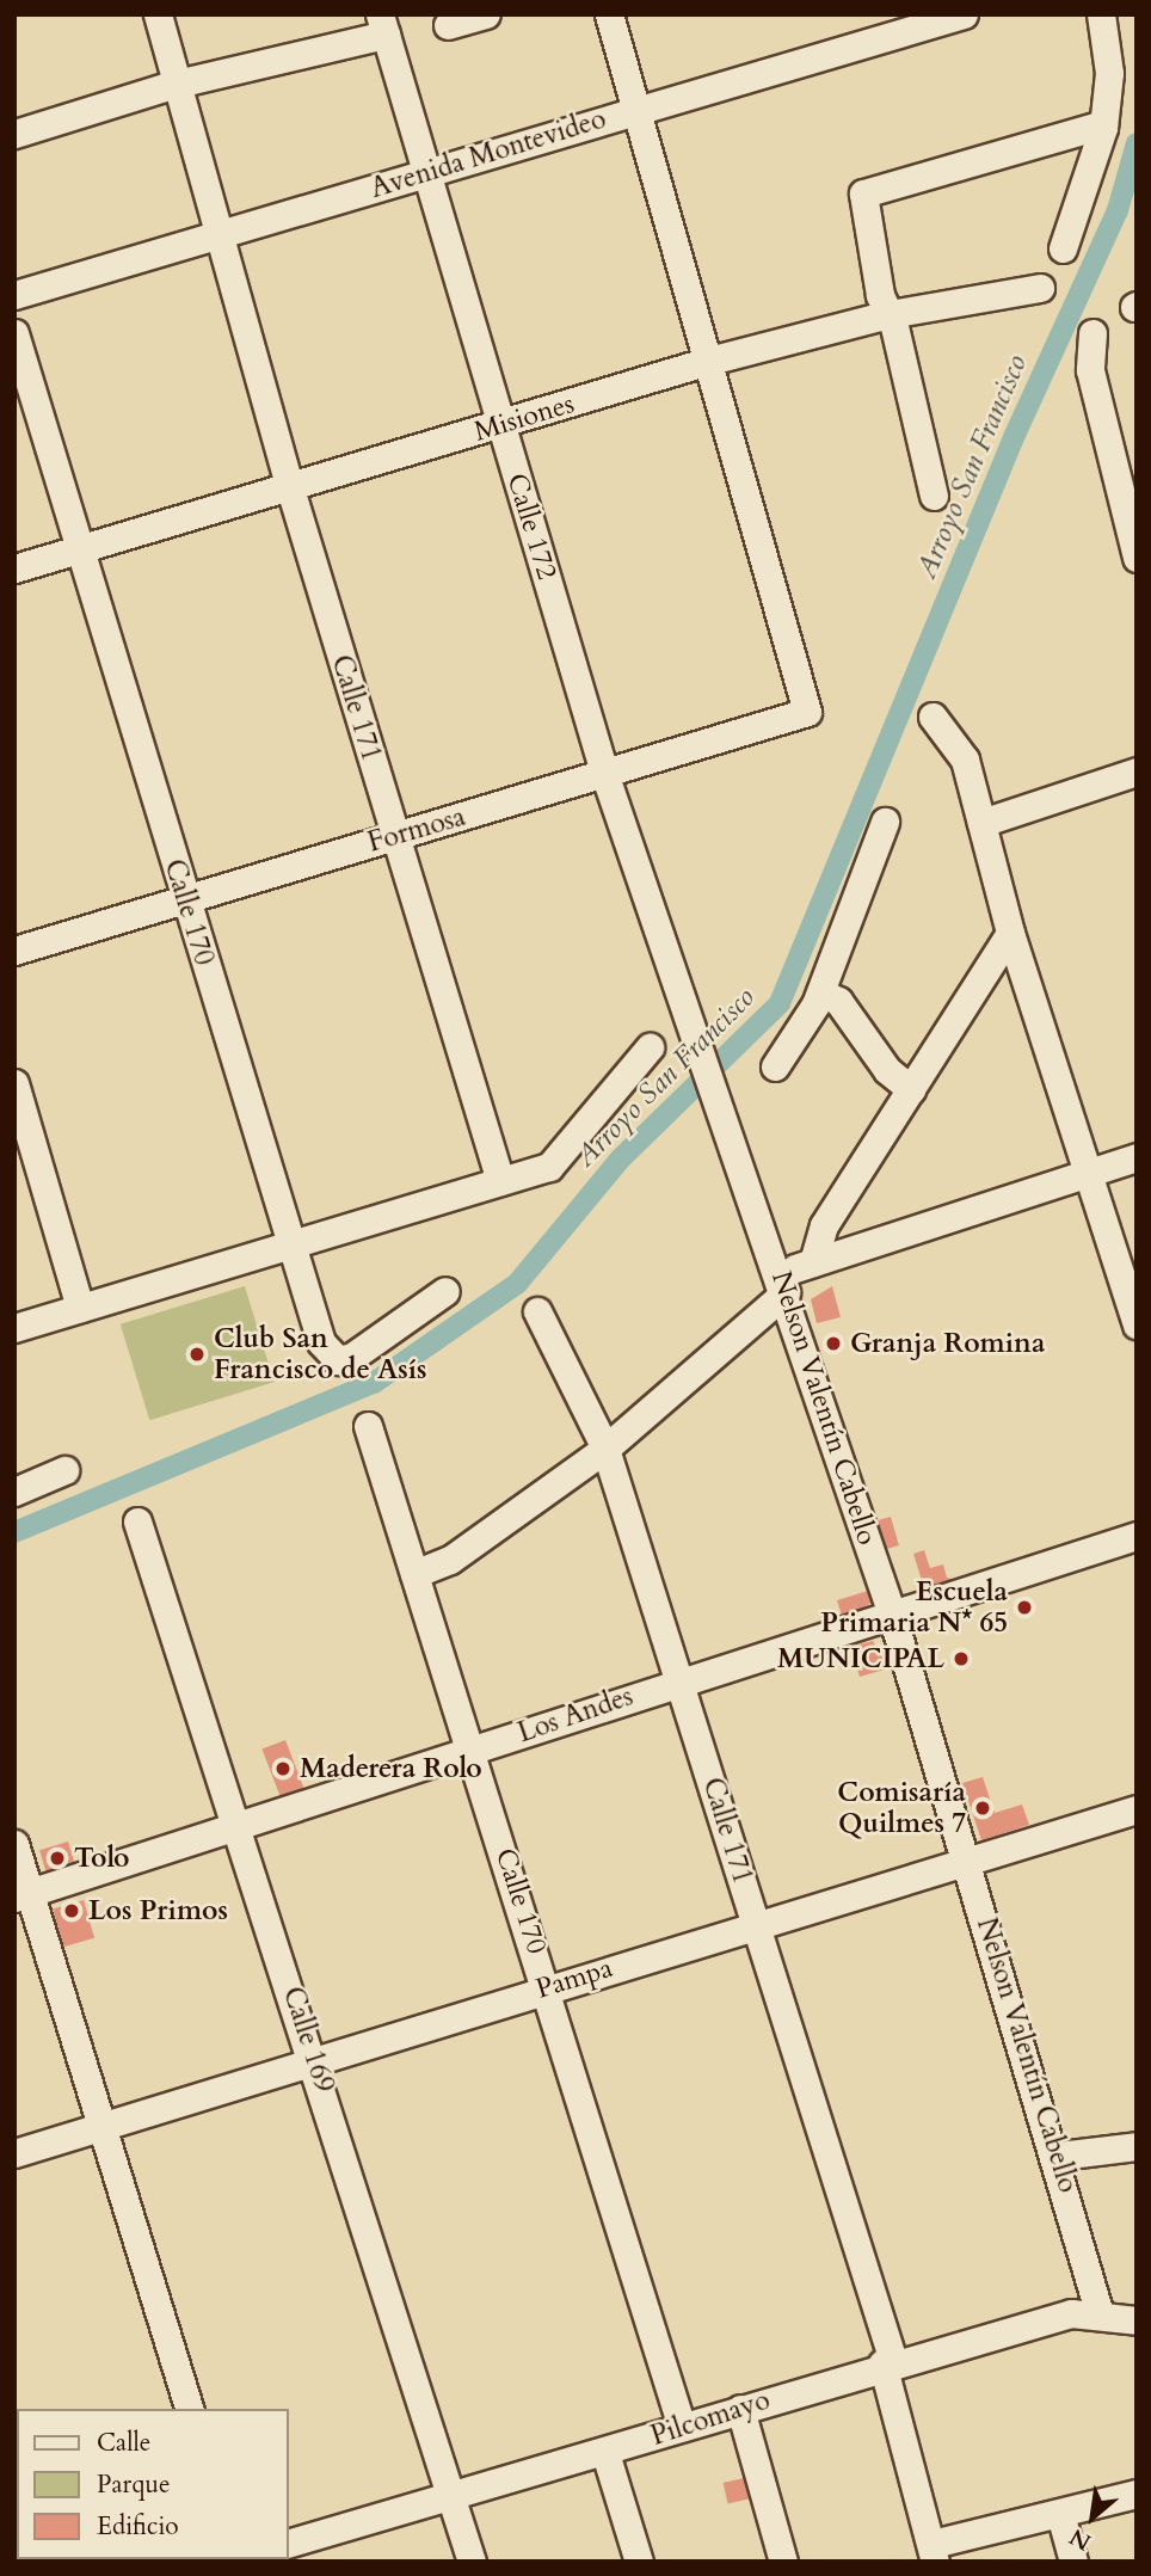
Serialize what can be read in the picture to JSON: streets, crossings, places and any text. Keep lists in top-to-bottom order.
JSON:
{
  "streets": {
    "street": [
      "Avenida Montevideo",
      "Misiones",
      "Calle 172",
      "Calle 171",
      "Formosa",
      "Calle 170",
      "Nelson Valentín Cabello",
      "Los Andes",
      "Pampa",
      "Calle 169",
      "Pilcomayo"
    ]
  },
  "crossings": [
    ["Avenida Montevideo", "Calle 172"],
    ["Avenida Montevideo", "Calle 171"],
    ["Misiones", "Calle 172"],
    ["Misiones", "Calle 171"],
    ["Misiones", "Formosa"],
    ["Misiones", "Calle 170"],
    ["Calle 172", "Formosa"],
    ["Calle 172", "Nelson Valentín Cabello"],
    ["Calle 171", "Formosa"],
    ["Calle 171", "Los Andes"],
    ["Calle 171", "Pampa"],
    ["Calle 171", "Pilcomayo"],
    ["Formosa", "Calle 170"],
    ["Calle 170", "Los Andes"],
    ["Calle 170", "Pampa"],
    ["Calle 170", "Pilcomayo"],
    ["Nelson Valentín Cabello", "Los Andes"],
    ["Nelson Valentín Cabello", "Pampa"],
    ["Nelson Valentín Cabello", "Pilcomayo"],
    ["Los Andes", "Calle 169"],
    ["Pampa", "Calle 169"],
    ["Calle 169", "Pilcomayo"]
  ],
  "water": ["Arroyo San Francisco"],
  "places": [
    "Granja Romina",
    "Club San Francisco de Asís",
    "Escuela Primaria N* 65",
    "MUNICIPAL",
    "Maderera Rolo",
    "Comisaría Quilmes 7",
    "Tolo",
    "Los Primos"
  ],
  "legend": ["Calle", "Parque", "Edificio"],
  "north": "bottom left"
}
